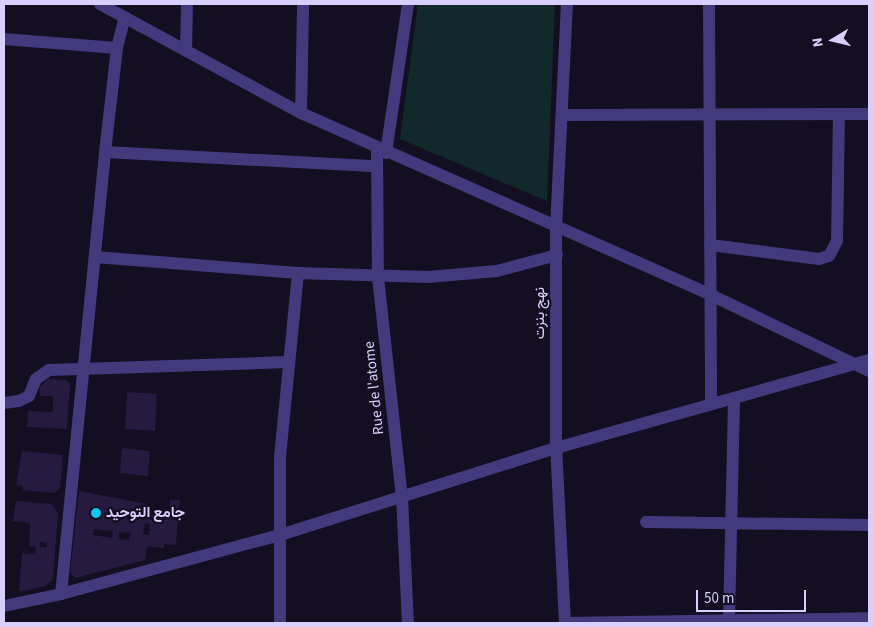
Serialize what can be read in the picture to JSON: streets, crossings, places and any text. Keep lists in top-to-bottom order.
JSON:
{
  "streets": {
    "street": ["نهج بنزت", "Rue de l'atome"]
  },
  "places": ["جامع التوحيد"],
  "scale_bar": "50 m",
  "north": "left"
}
